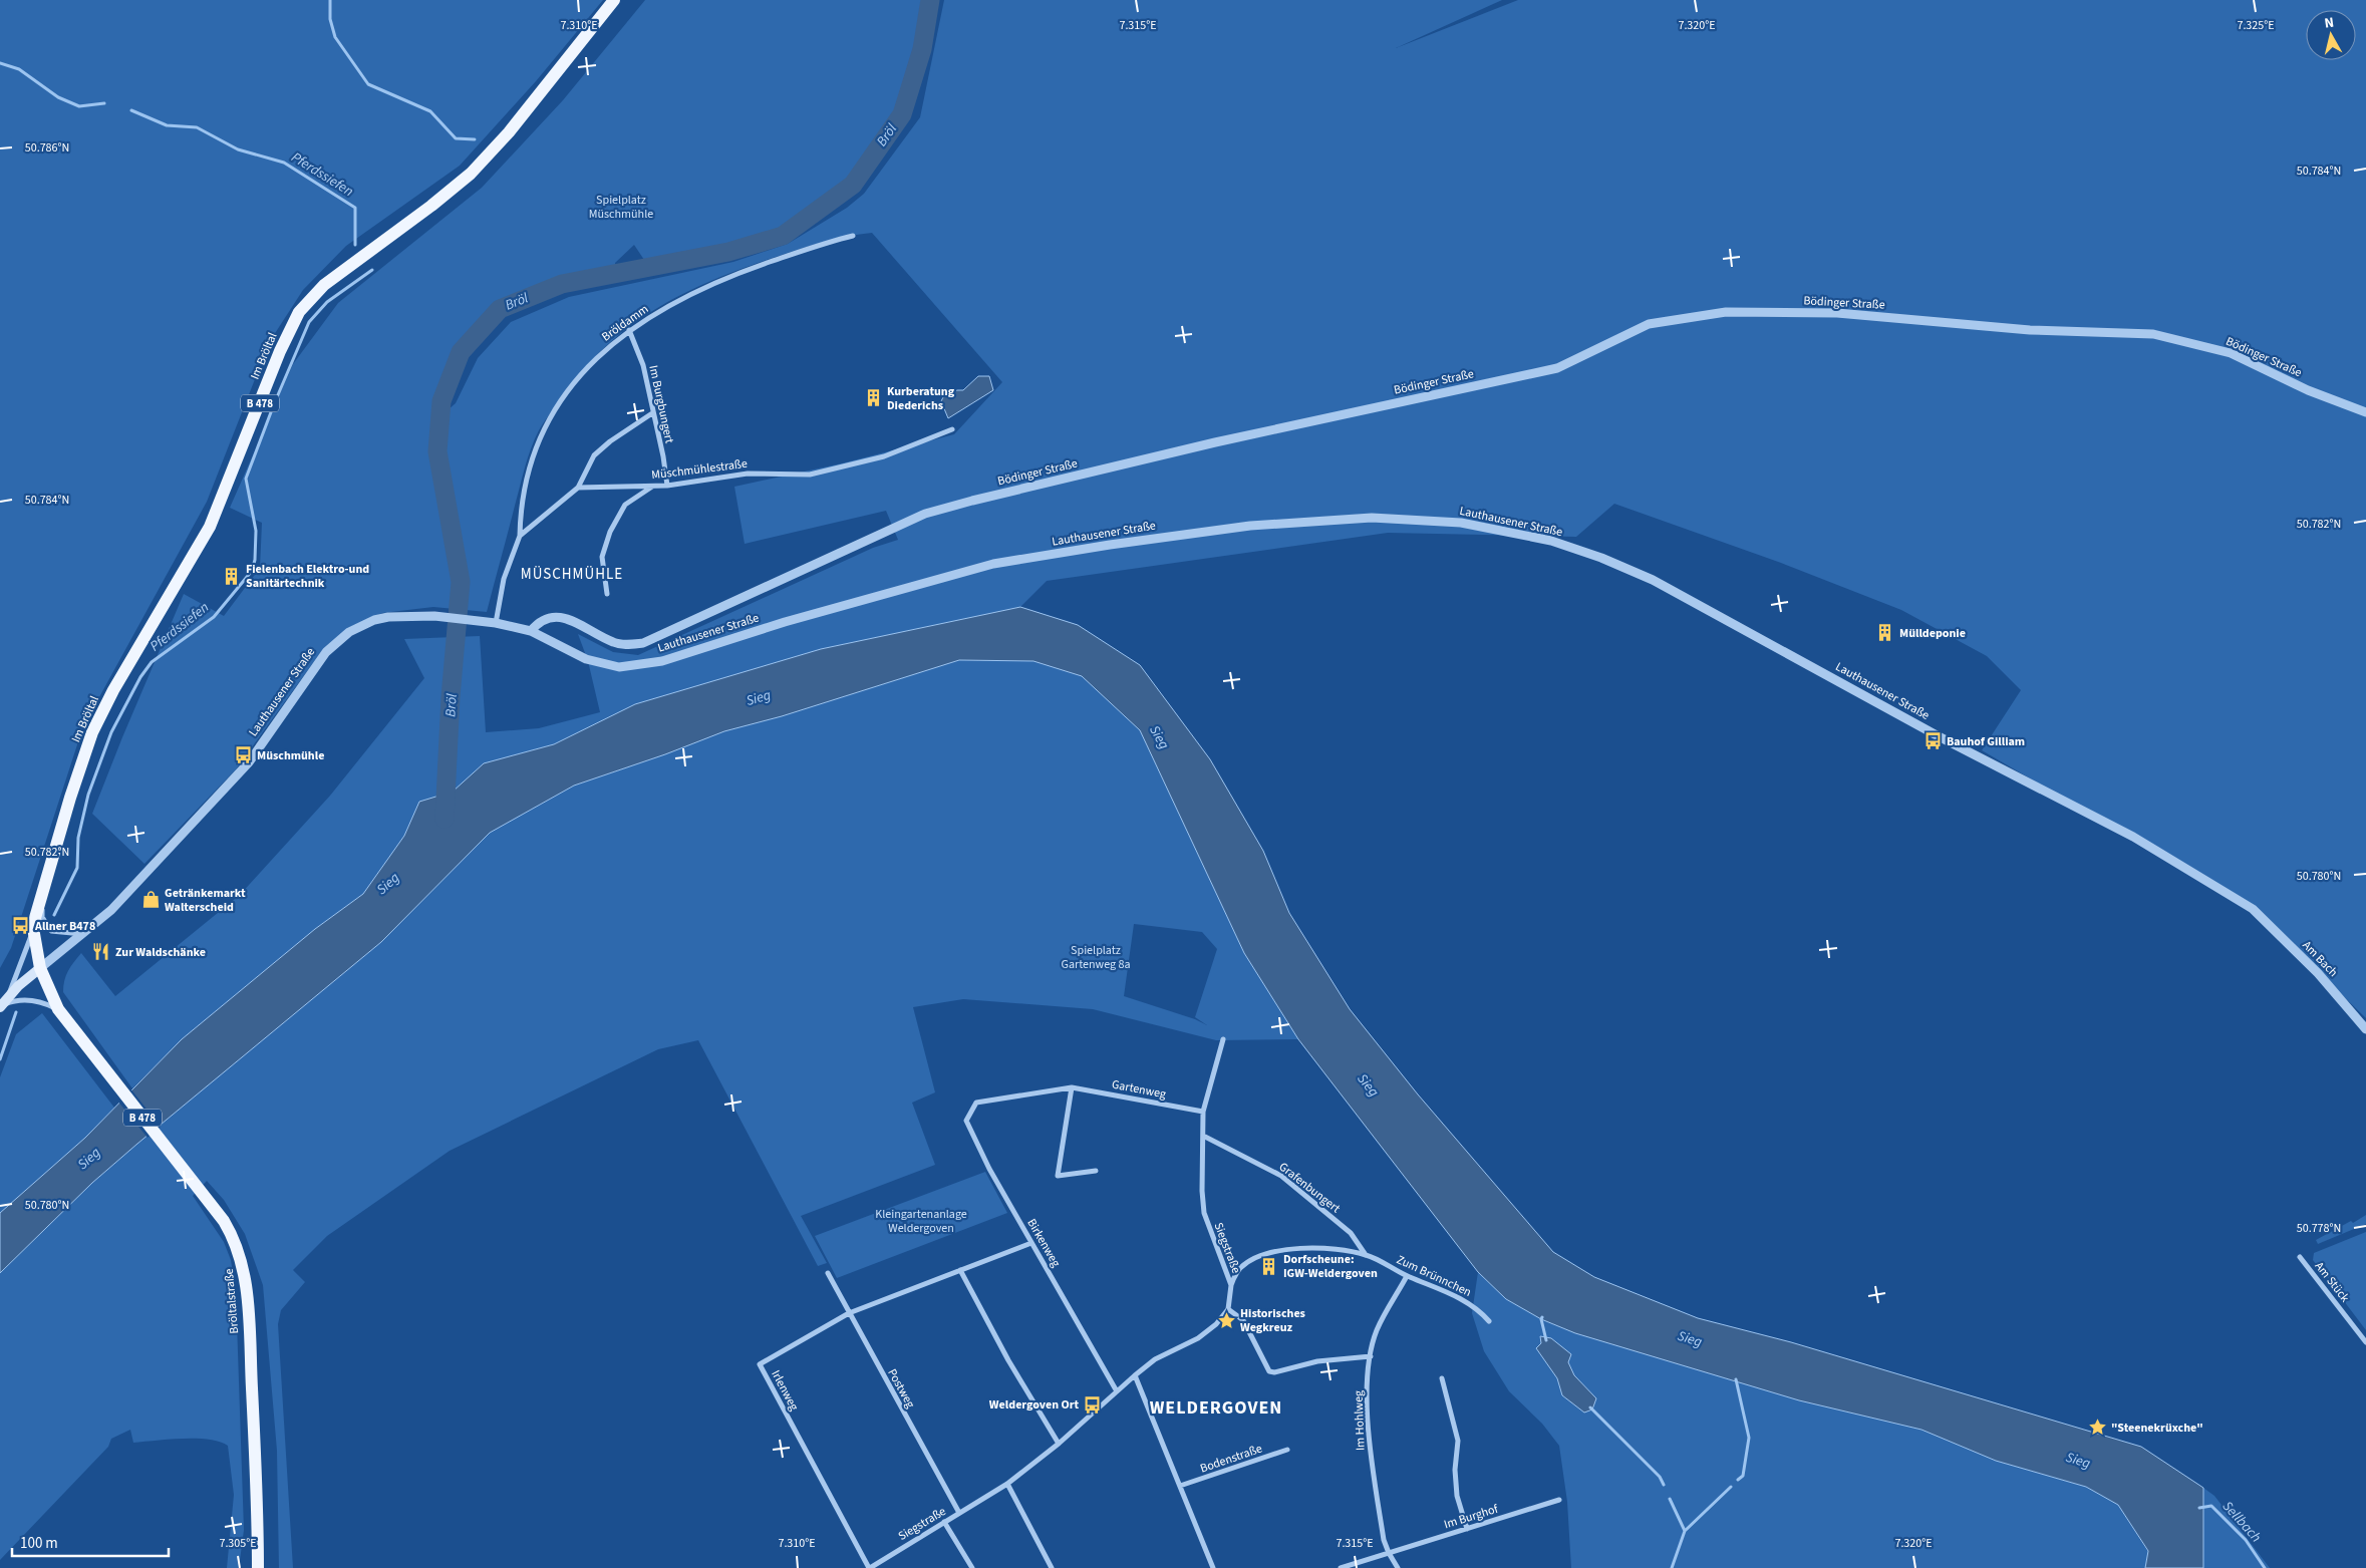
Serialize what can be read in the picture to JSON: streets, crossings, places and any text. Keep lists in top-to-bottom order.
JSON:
{
  "streets": {
    "main road": ["Im Bröltal", "B 478", "Bröltalstraße"],
    "street": [
      "Bödinger Straße",
      "Bröldamm",
      "Im Burgbungert",
      "Müschmühlestraße",
      "Lauthausener Straße",
      "Am Bach",
      "Gartenweg",
      "Grafenbungert",
      "Birkenweg",
      "Siegstraße",
      "Zum Brünnchen",
      "Am Stück",
      "Postweg",
      "Irlenweg",
      "Im Hohlweg",
      "Bodenstraße",
      "Im Burghof"
    ]
  },
  "crossings": [
    ["Bödinger Straße", "Lauthausener Straße"],
    ["Bröldamm", "Im Burgbungert"],
    ["Im Bröltal", "Lauthausener Straße"],
    ["Im Bröltal", "Bröltalstraße"],
    ["Im Burgbungert", "Müschmühlestraße"],
    ["Lauthausener Straße", "Am Bach"],
    ["Gartenweg", "Birkenweg"],
    ["Gartenweg", "Siegstraße"],
    ["Grafenbungert", "Siegstraße"],
    ["Grafenbungert", "Zum Brünnchen"],
    ["Birkenweg", "Siegstraße"],
    ["Birkenweg", "Irlenweg"],
    ["Siegstraße", "Zum Brünnchen"],
    ["Siegstraße", "Postweg"],
    ["Siegstraße", "Irlenweg"],
    ["Zum Brünnchen", "Im Hohlweg"],
    ["Postweg", "Irlenweg"],
    ["Im Hohlweg", "Im Burghof"]
  ],
  "districts": ["MÜSCHMÜHLE", "WELDERGOVEN"],
  "water": [
    "Bröl",
    "Pferdssiefen",
    "Sieg",
    "Sellbach"
  ],
  "parks": ["Spielplatz Müschmühle", "Spielplatz Gartenweg 8a", "Kleingartenanlage Weldergoven"],
  "places": {
    "building": [
      "Kurberatung Diederichs",
      "Fielenbach Elektro-und Sanitärtechnik",
      "Mülldeponie",
      "Dorfscheune: IGW-Weldergoven"
    ],
    "bus stop": [
      "Bauhof Gilliam",
      "Müschmühle",
      "Allner B478",
      "Weldergoven Ort"
    ],
    "shop": ["Getränkemarkt Walterscheid"],
    "restaurant": ["Zur Waldschänke"],
    "place": ["Historisches Wegkreuz", "\"Steenekrüxche\""]
  },
  "scale_bar": "100 m",
  "north": "top",
  "coordinates": [
    "7.310°E",
    "7.315°E",
    "7.320°E",
    "7.325°E",
    "50.786°N",
    "50.784°N",
    "50.782°N",
    "50.780°N",
    "50.778°N",
    "7.305°E"
  ]
}
